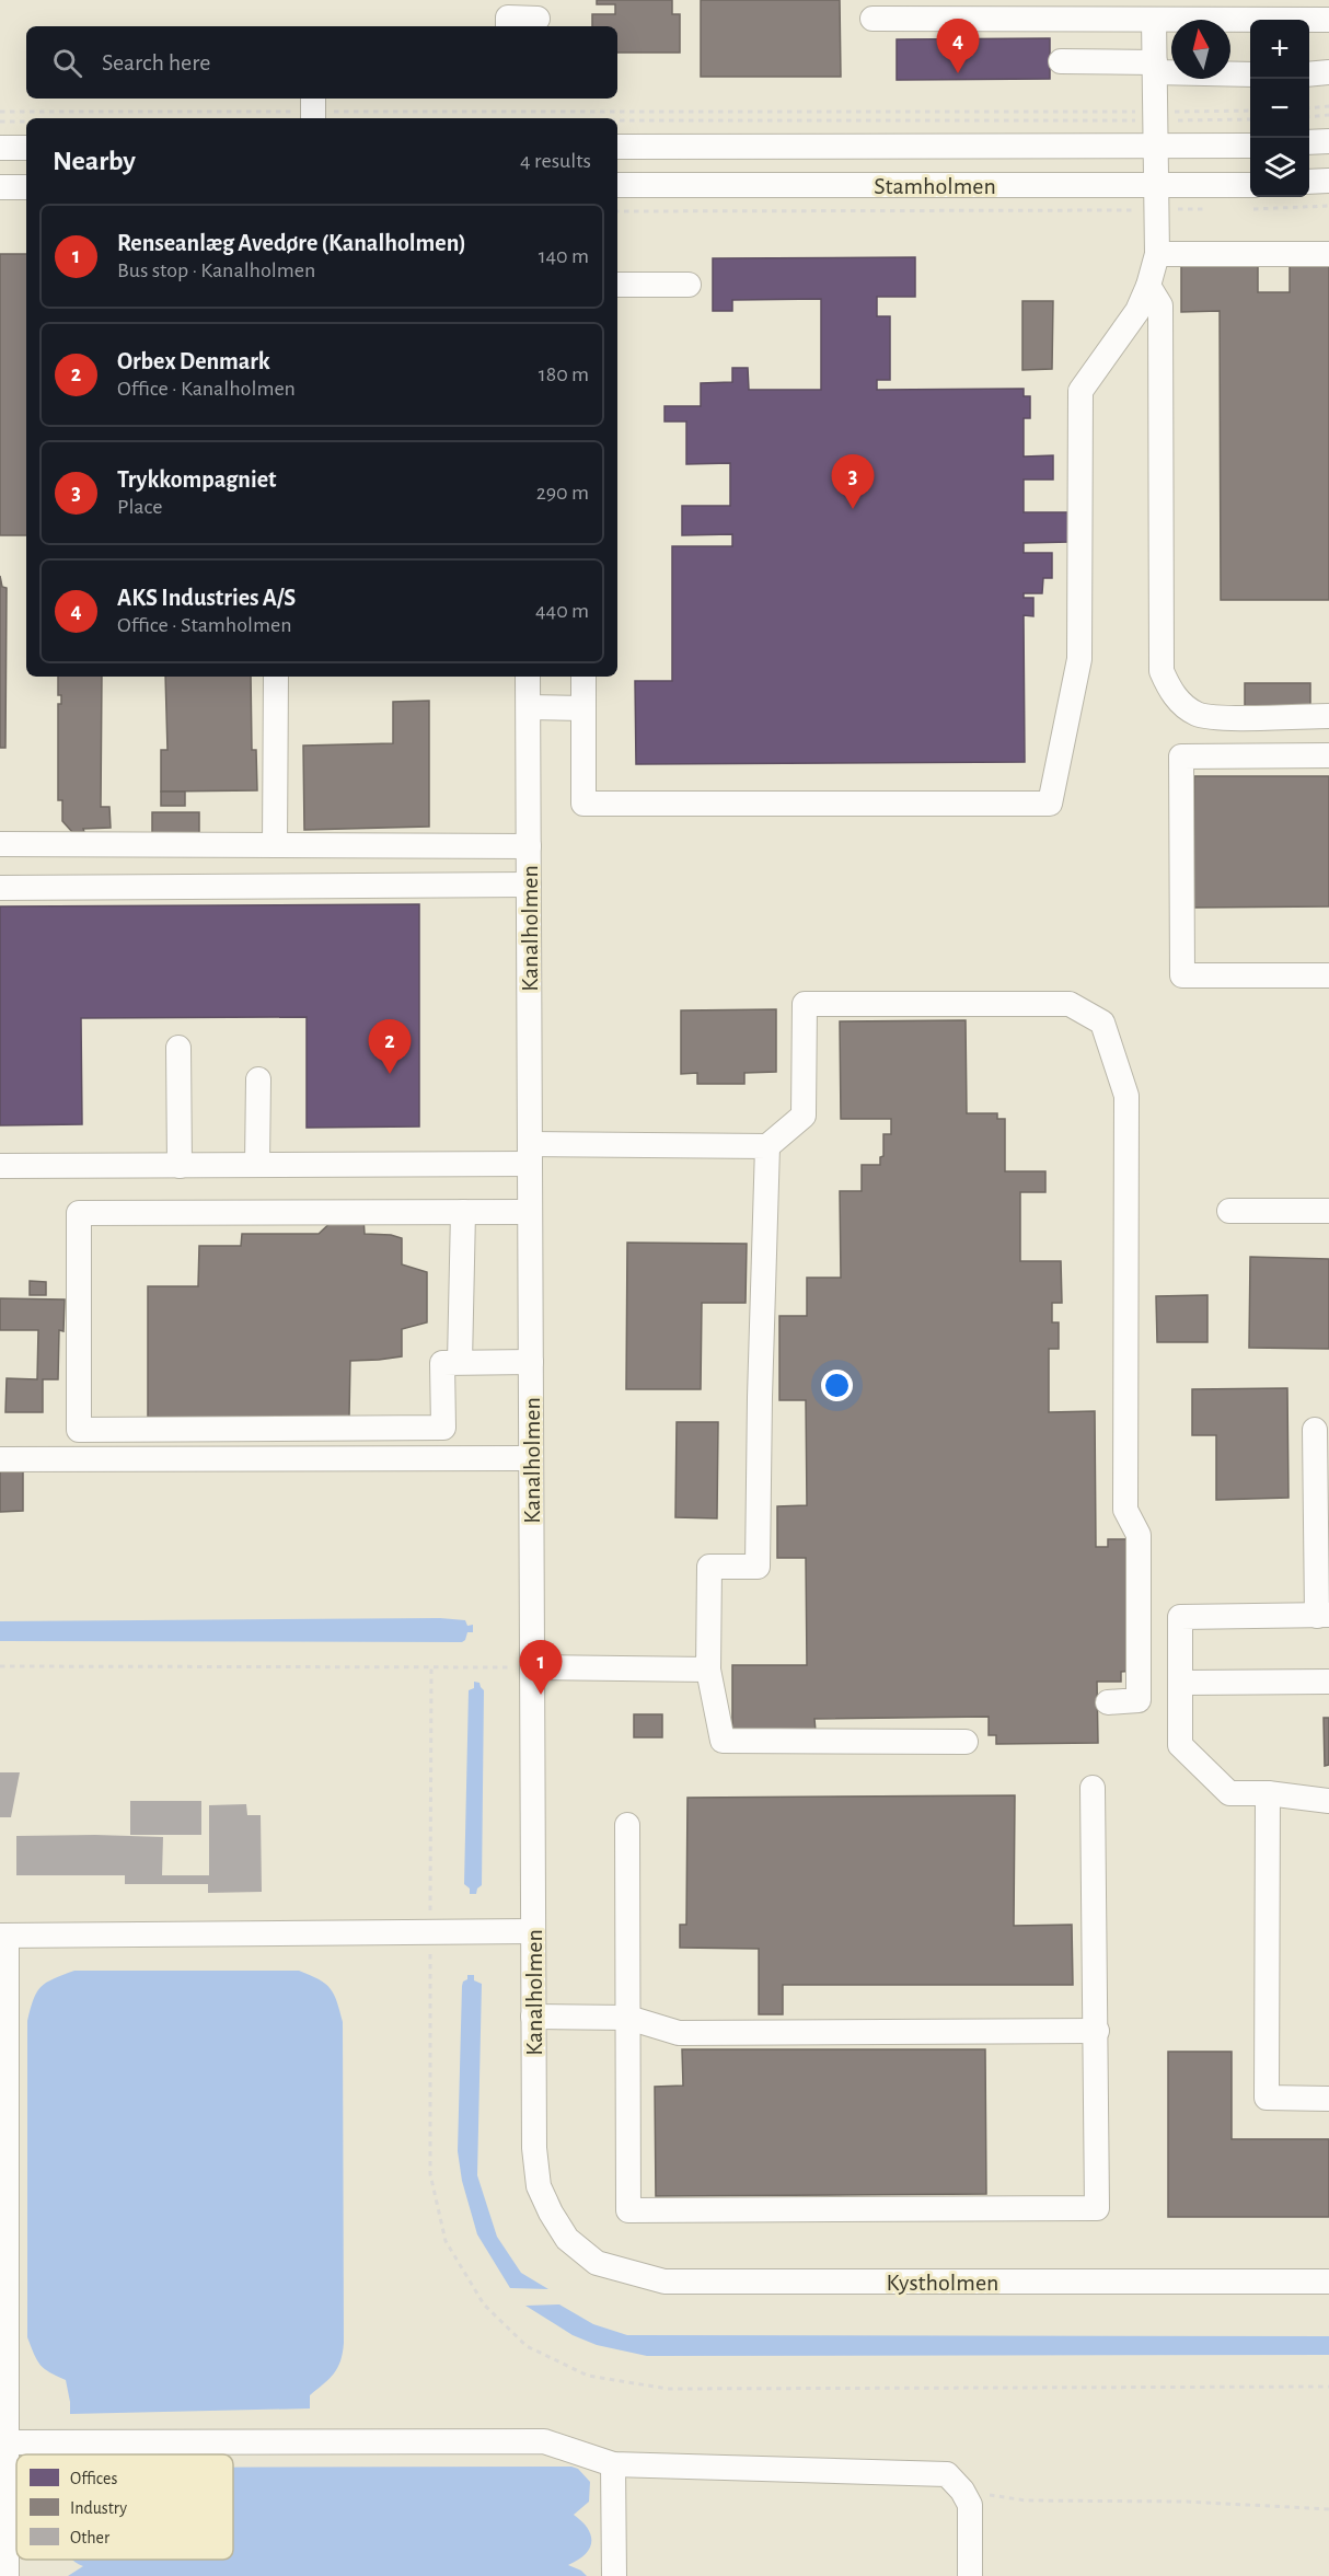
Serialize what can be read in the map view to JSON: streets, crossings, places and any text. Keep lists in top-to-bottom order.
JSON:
{
  "streets": {
    "street": ["Stamholmen", "Kanalholmen", "Kystholmen"]
  },
  "crossings": [
    ["Kanalholmen", "Kystholmen"]
  ],
  "legend": ["Offices", "Industry", "Other"],
  "north": "top",
  "page": {
    "pins": [
      "4",
      "3",
      "2",
      "1"
    ],
    "map_buttons": ["+", "−"],
    "search": "Search here",
    "heading": ["Nearby", "4 results"],
    "list": [
      {
        "mark": "1",
        "name": "Renseanlæg Avedøre (Kanalholmen)",
        "note": "Bus stop · Kanalholmen",
        "value": "140 m"
      },
      {
        "mark": "2",
        "name": "Orbex Denmark",
        "note": "Office · Kanalholmen",
        "value": "180 m"
      },
      {
        "mark": "3",
        "name": "Trykkompagniet",
        "note": "Place",
        "value": "290 m"
      },
      {
        "mark": "4",
        "name": "AKS Industries A/S",
        "note": "Office · Stamholmen",
        "value": "440 m"
      }
    ]
  }
}
